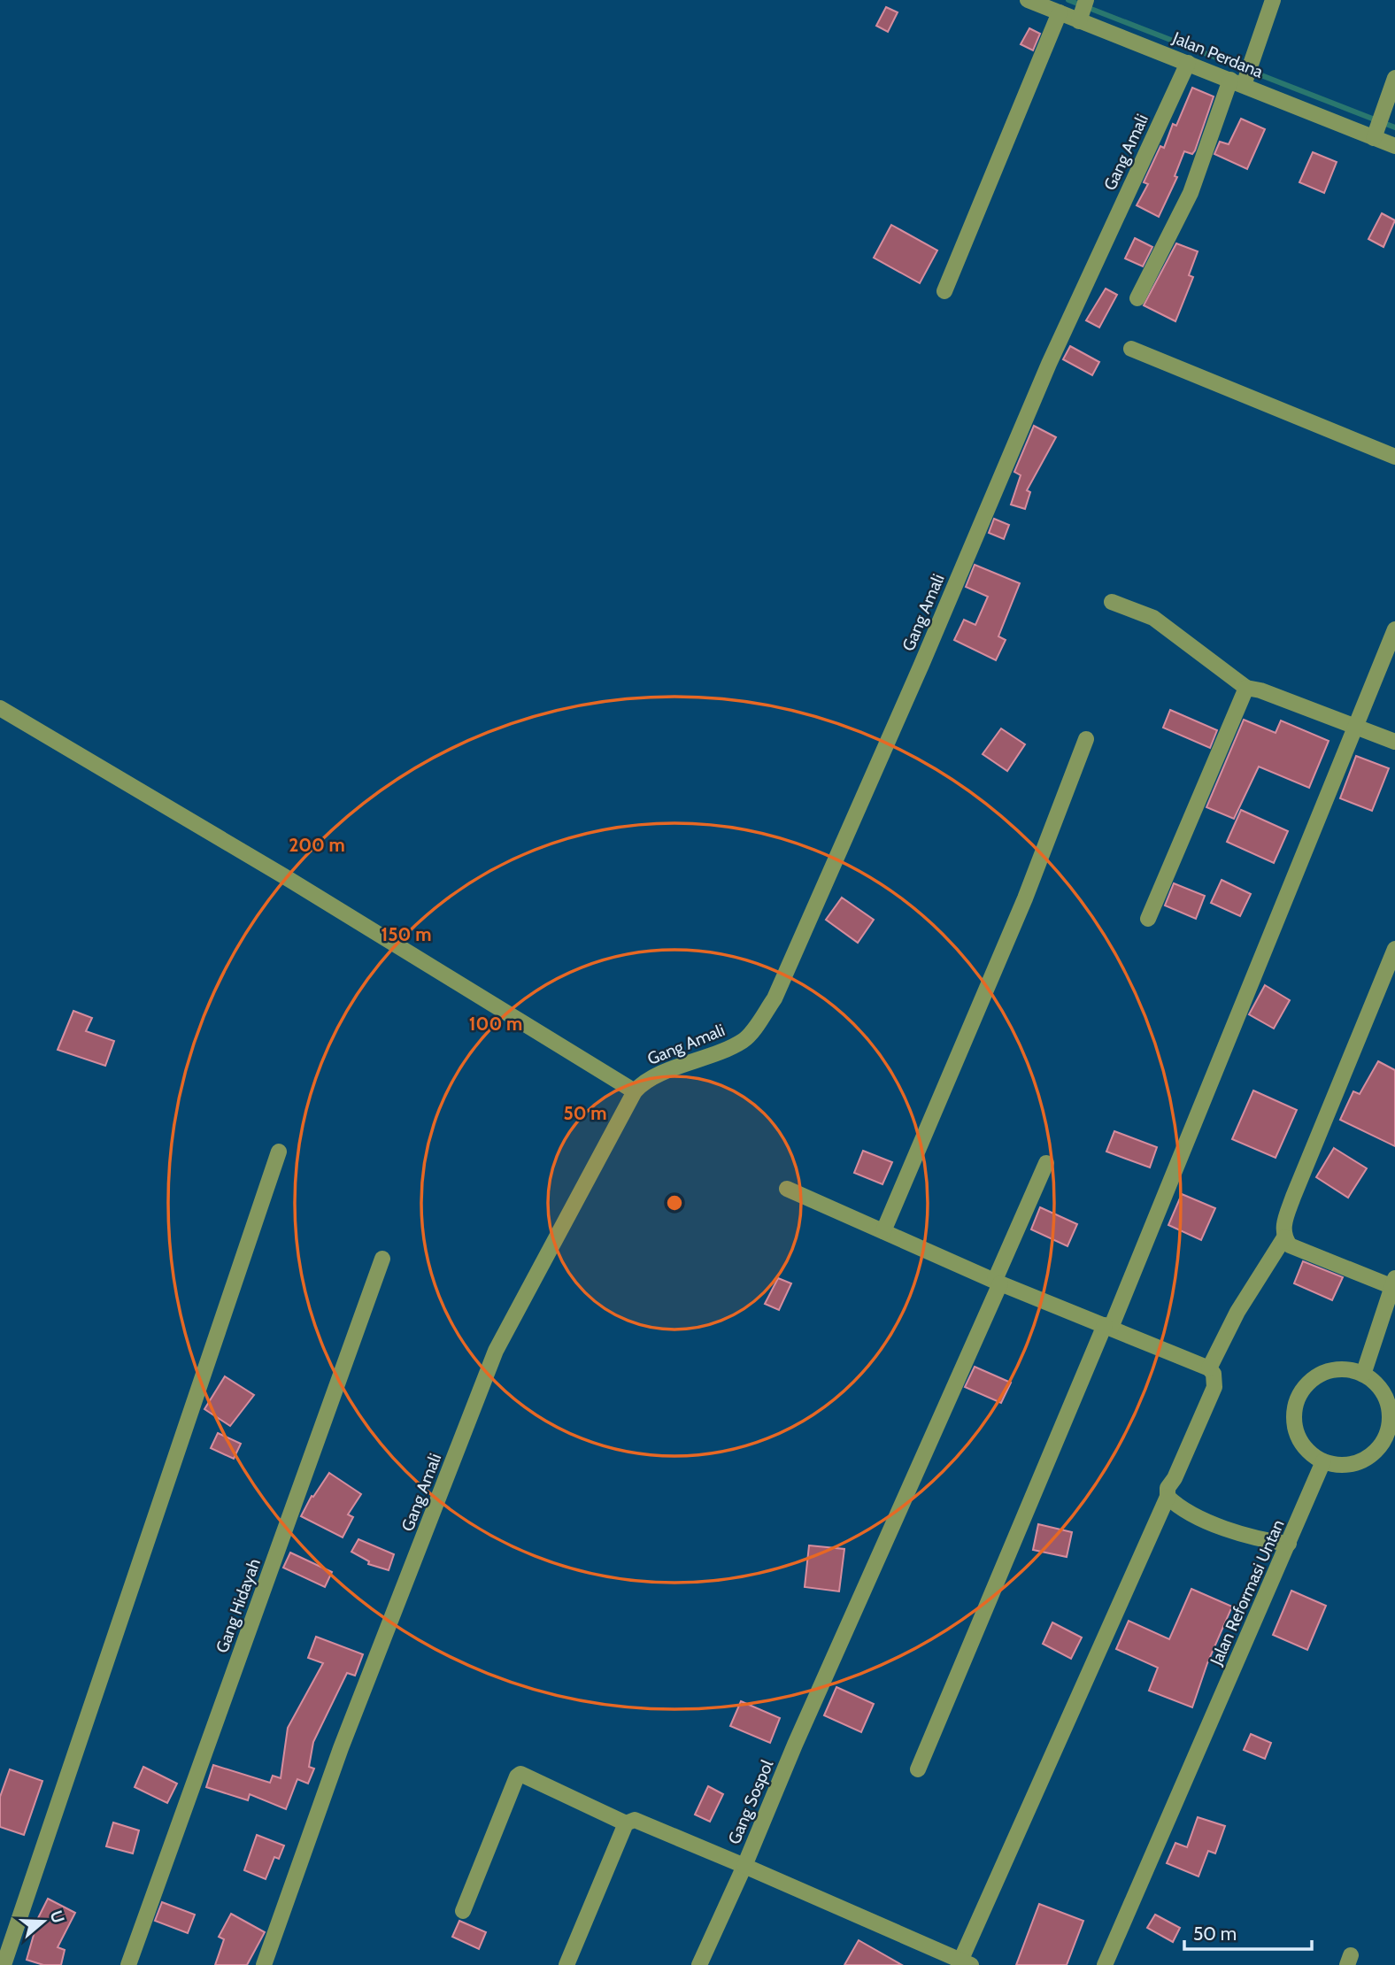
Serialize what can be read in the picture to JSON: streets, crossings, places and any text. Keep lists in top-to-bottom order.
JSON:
{
  "streets": {
    "street": [
      "Jalan Perdana",
      "Gang Amali",
      "Jalan Reformasi Untan",
      "Gang Hidayah",
      "Gang Sospol"
    ]
  },
  "crossings": [
    ["Jalan Perdana", "Gang Amali"]
  ],
  "scale_bar": "50 m",
  "north": "right",
  "rings": [
    "200 m",
    "150 m",
    "100 m",
    "50 m"
  ]
}
